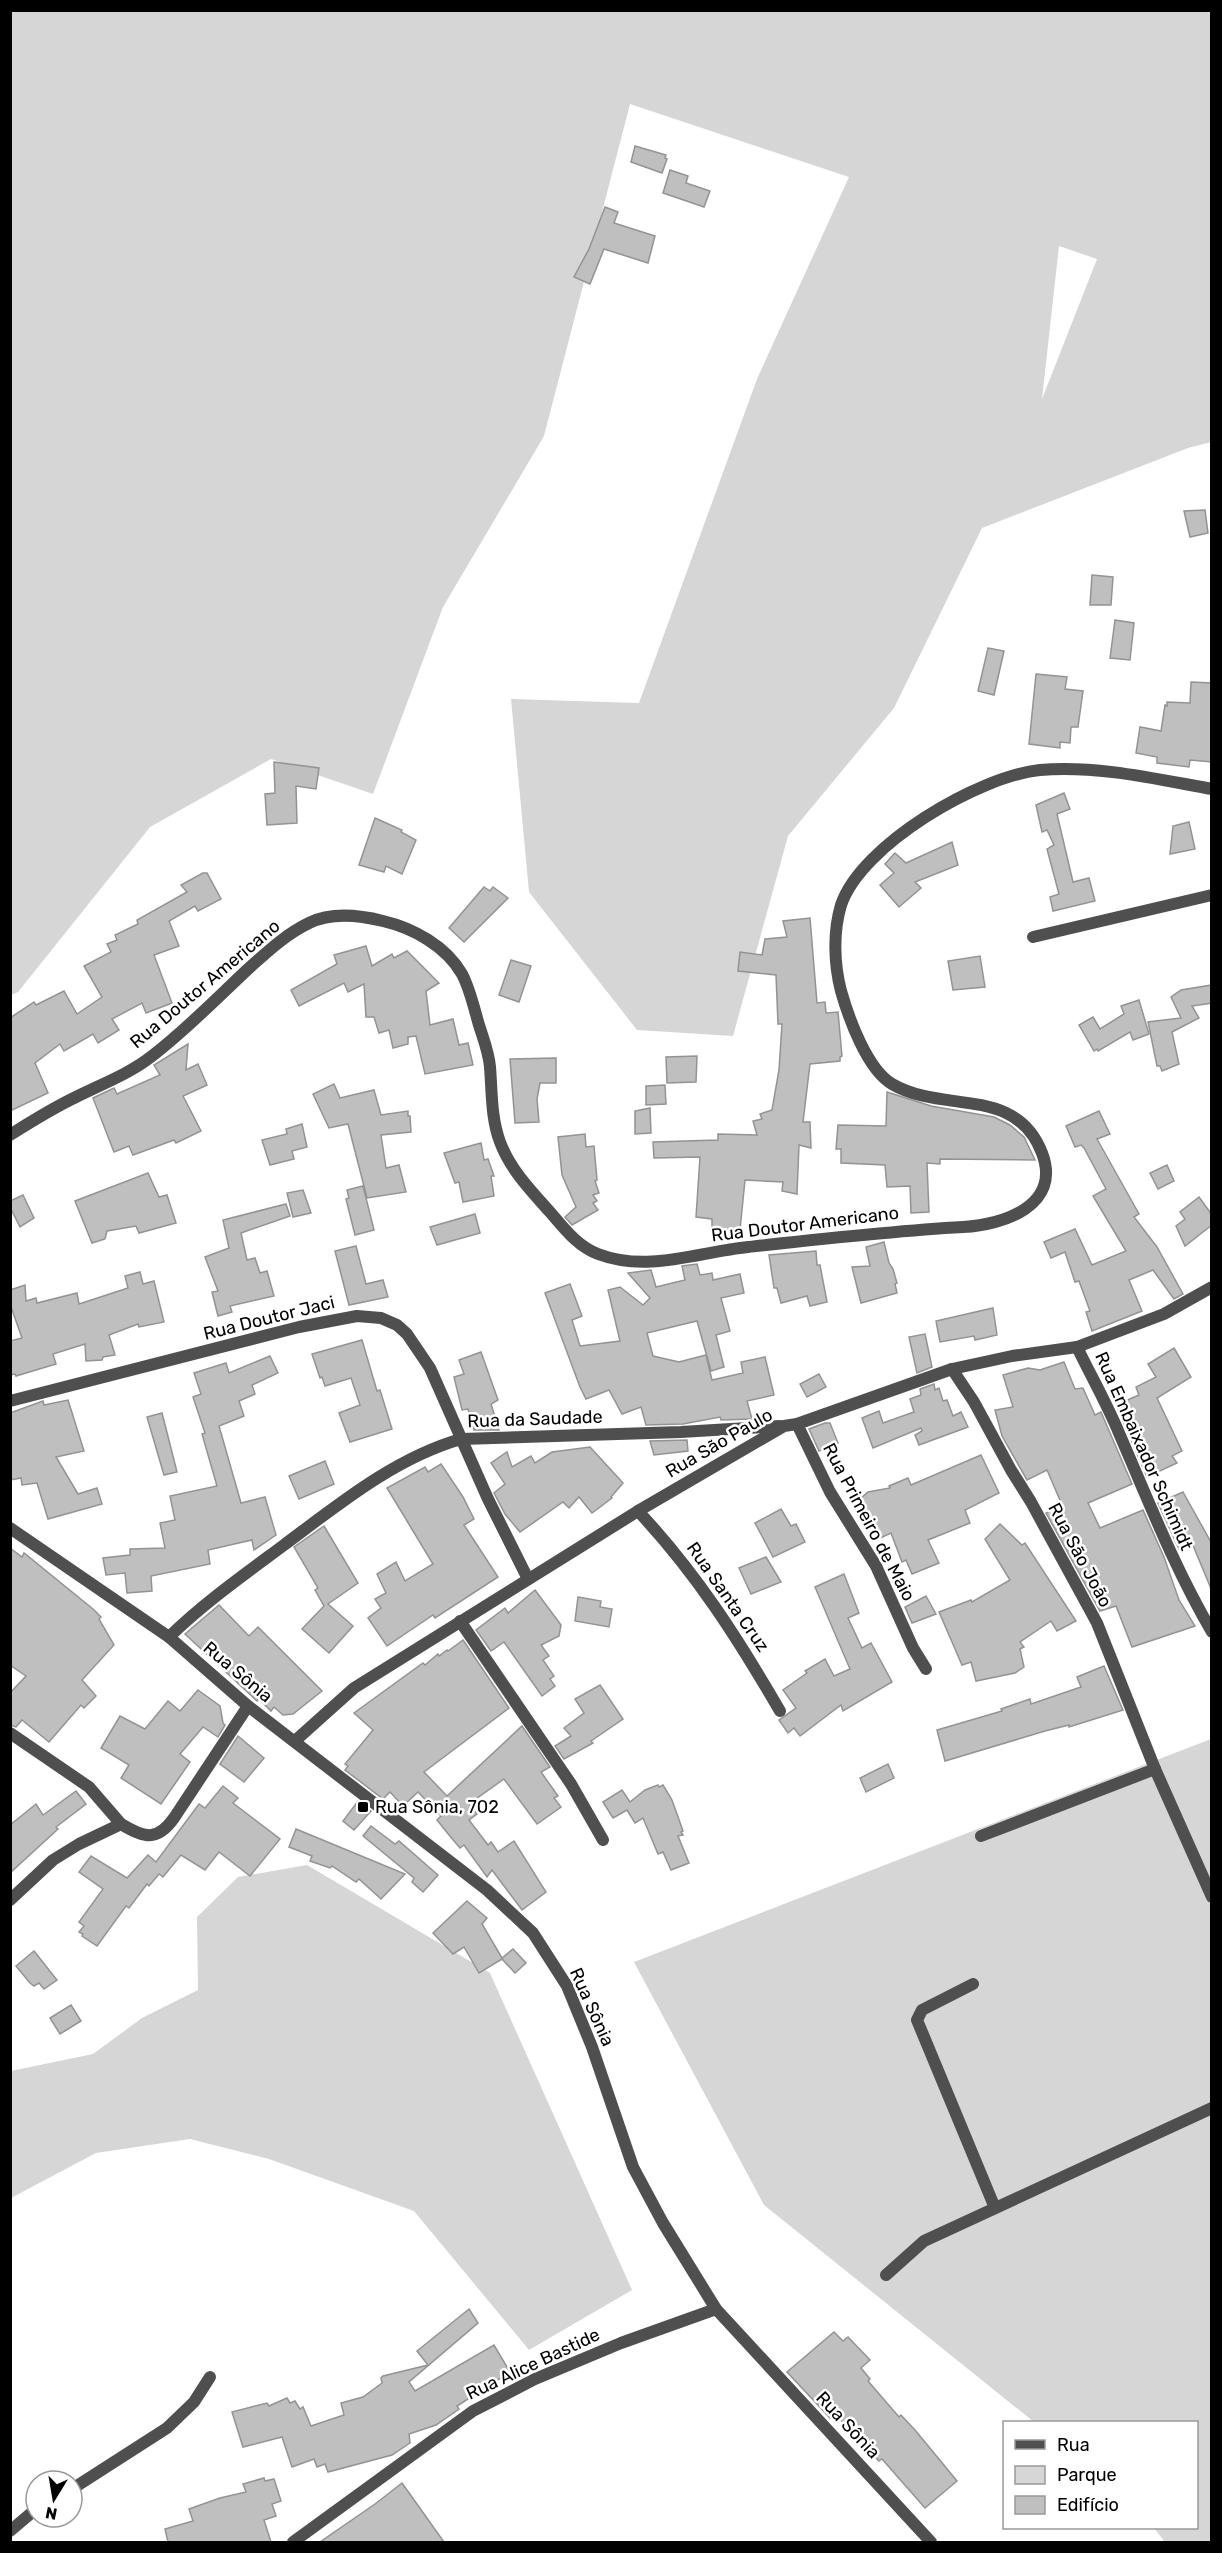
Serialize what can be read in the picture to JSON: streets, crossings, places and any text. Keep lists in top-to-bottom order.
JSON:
{
  "streets": {
    "street": [
      "Rua Doutor Americano",
      "Rua Doutor Jaci",
      "Rua da Saudade",
      "Rua São Paulo",
      "Rua Embaixador Schimidt",
      "Rua Primeiro de Maio",
      "Rua São João",
      "Rua Santa Cruz",
      "Rua Sônia",
      "Rua Alice Bastide"
    ]
  },
  "crossings": [
    ["Rua Doutor Jaci", "Rua da Saudade"],
    ["Rua Doutor Jaci", "Rua São Paulo"],
    ["Rua da Saudade", "Rua São Paulo"],
    ["Rua da Saudade", "Rua Sônia"],
    ["Rua São Paulo", "Rua Embaixador Schimidt"],
    ["Rua São Paulo", "Rua Primeiro de Maio"],
    ["Rua São Paulo", "Rua São João"],
    ["Rua São Paulo", "Rua Santa Cruz"],
    ["Rua São Paulo", "Rua Sônia"],
    ["Rua Sônia", "Rua Alice Bastide"]
  ],
  "places": {
    "transit": ["Rua Sônia, 702"]
  },
  "legend": ["Rua", "Parque", "Edifício"],
  "north": "bottom"
}
